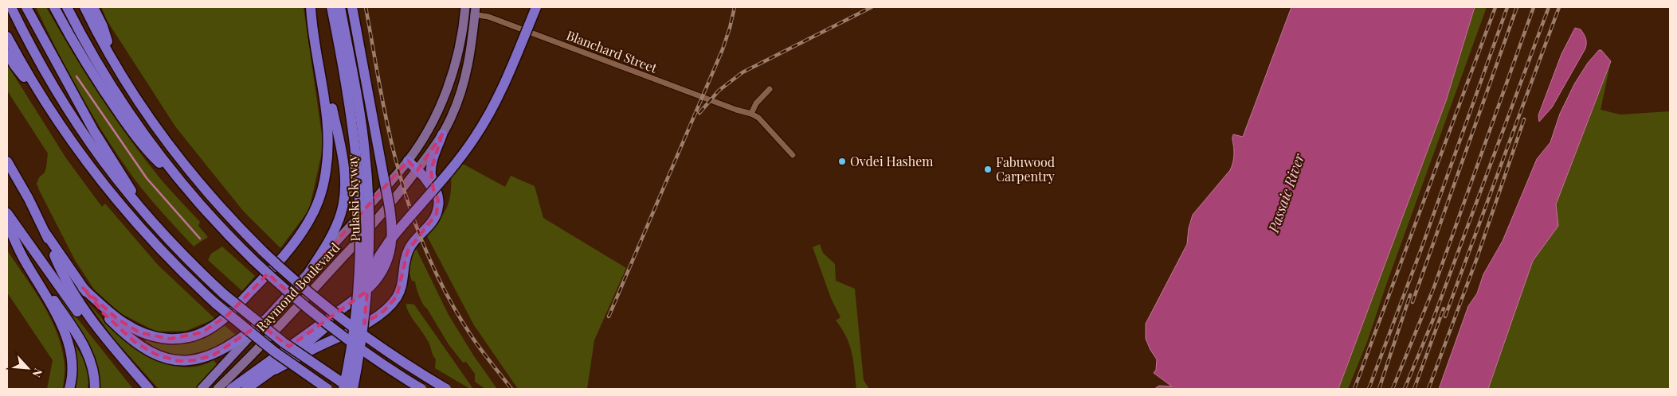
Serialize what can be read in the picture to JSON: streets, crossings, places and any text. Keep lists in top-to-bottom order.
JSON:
{
  "streets": {
    "highway": ["Pulaski Skyway", "Raymond Boulevard"],
    "street": ["Blanchard Street"]
  },
  "crossings": [
    ["Blanchard Street", "Raymond Boulevard"]
  ],
  "water": ["Passaic River"],
  "places": ["Ovdei Hashem", "Fabuwood Carpentry"],
  "north": "bottom right"
}
